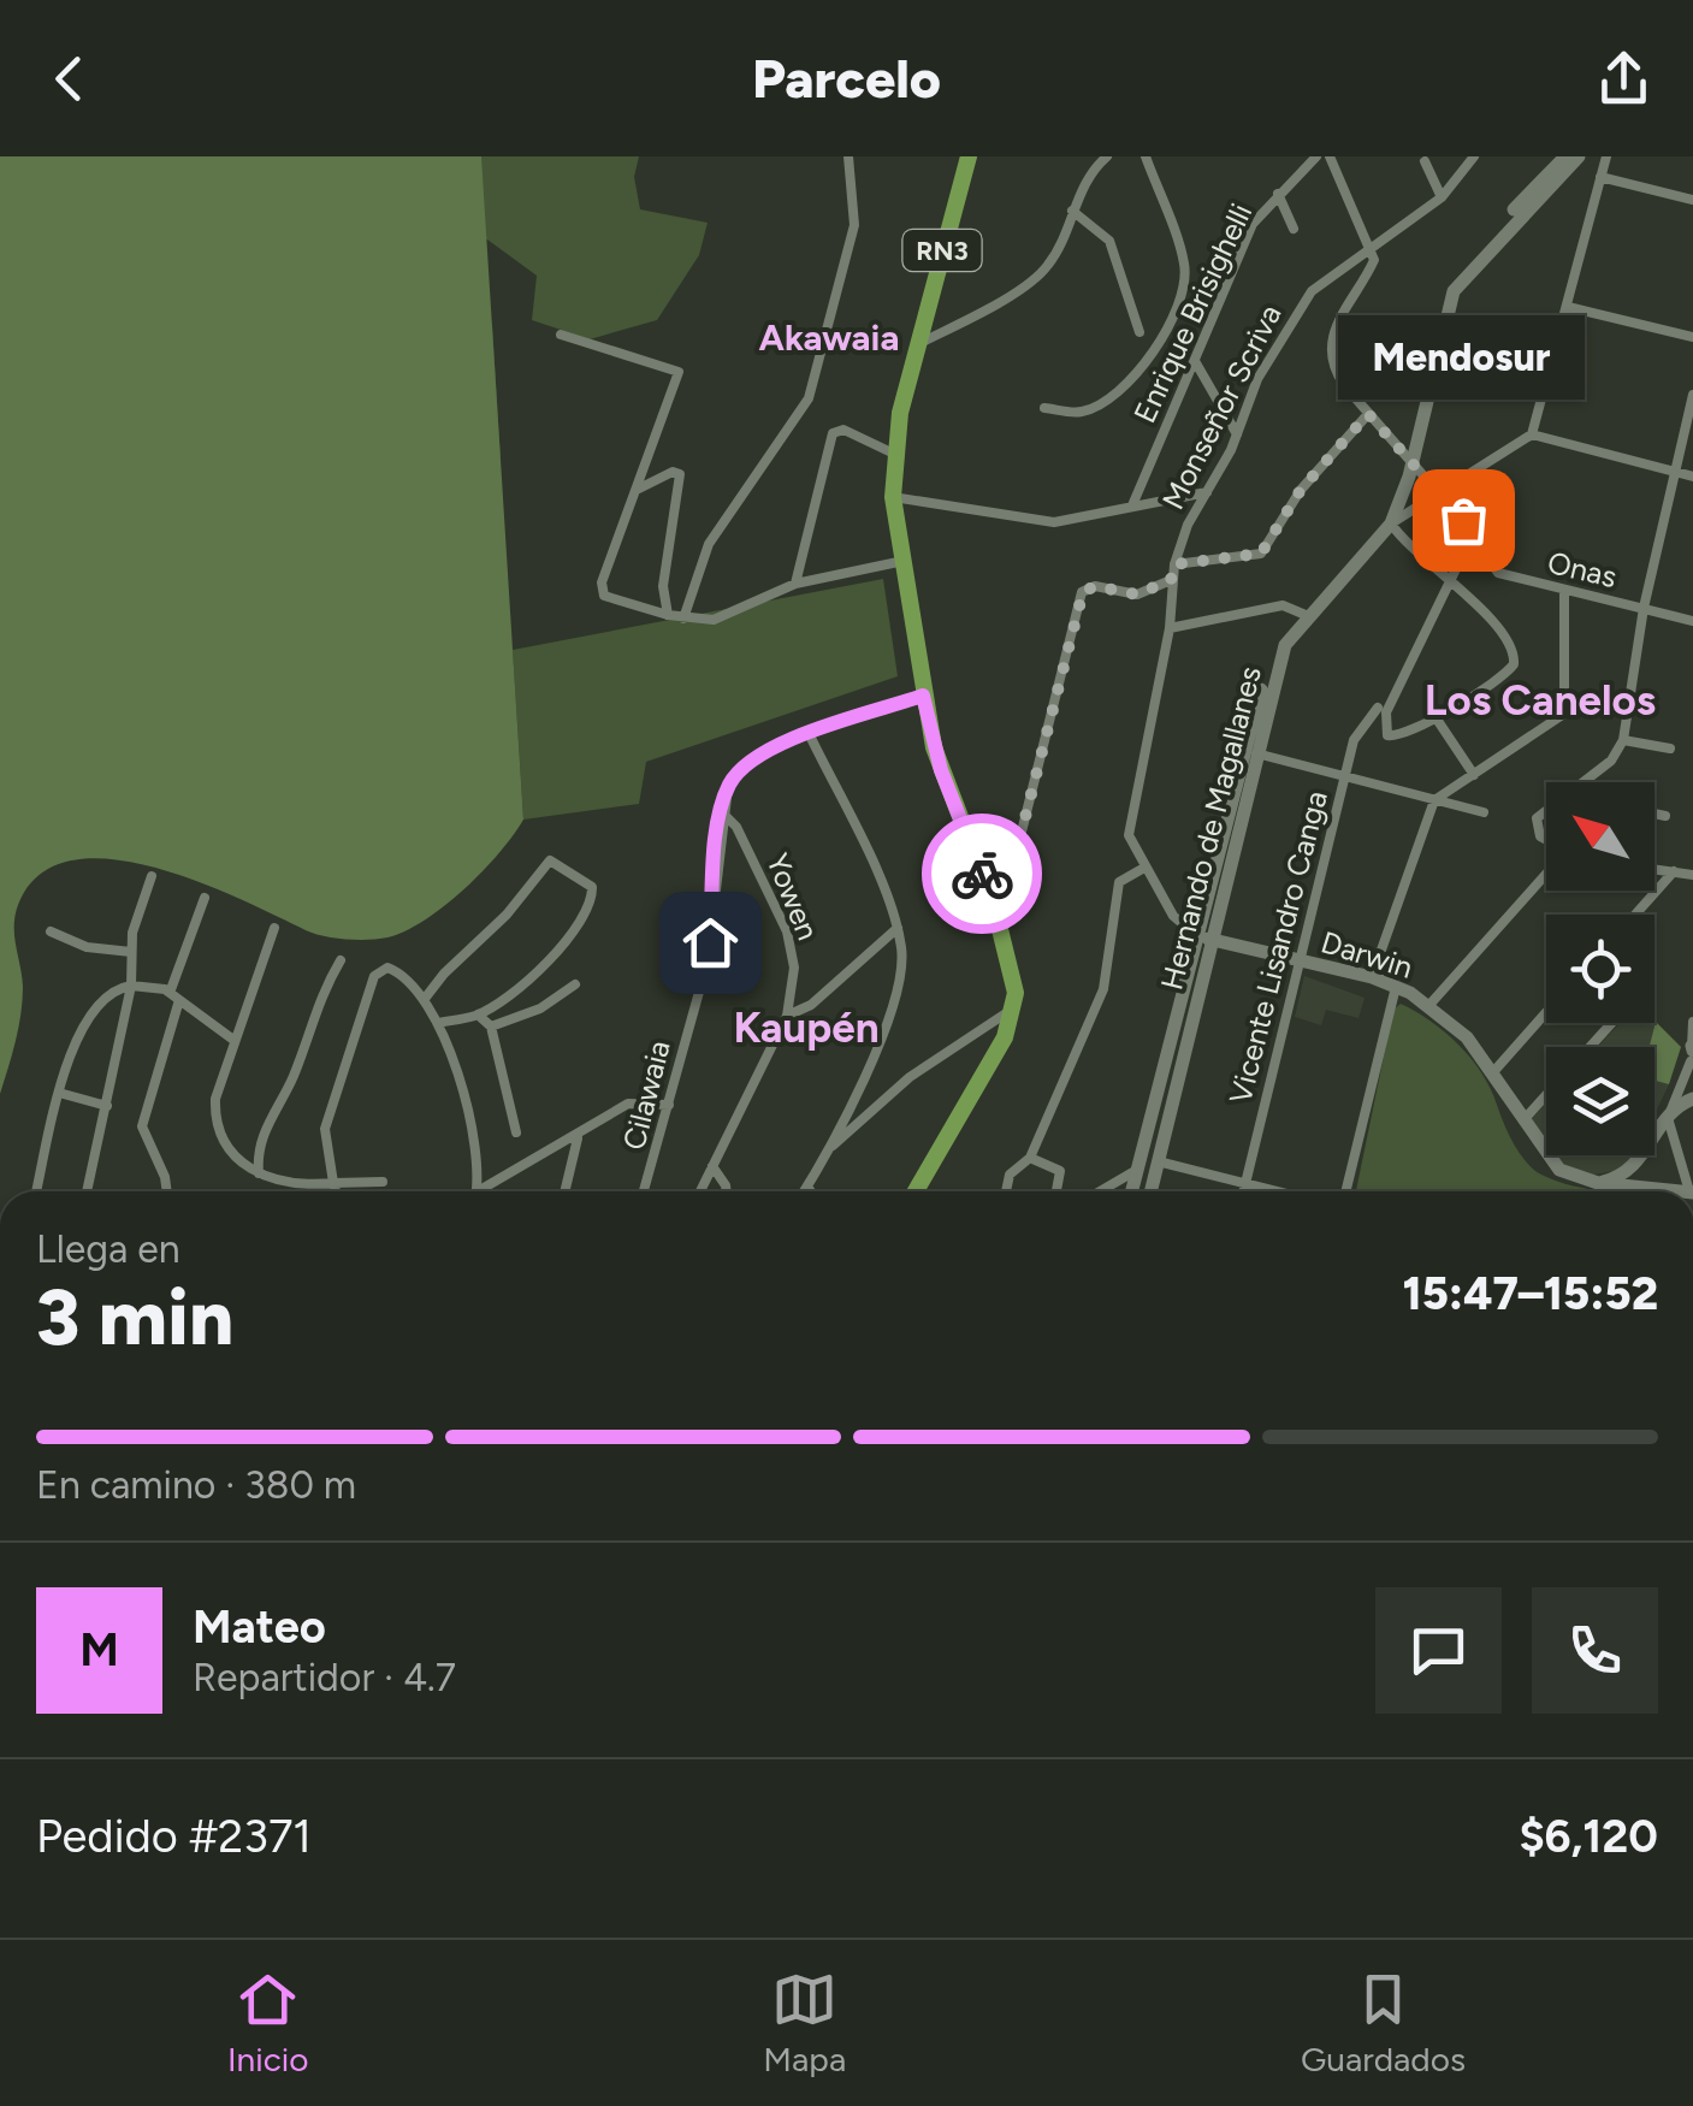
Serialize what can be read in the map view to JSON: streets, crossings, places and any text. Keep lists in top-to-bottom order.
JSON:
{
  "streets": {
    "highway": ["RN3"],
    "main road": ["Hernando de Magallanes", "Darwin"],
    "street": [
      "Enrique Brisighelli",
      "Monseñor Scriva",
      "Onas",
      "Yowen",
      "Vicente Lisandro Canga",
      "Cilawaia"
    ]
  },
  "crossings": [
    ["RN3", "Cilawaia"],
    ["Monseñor Scriva", "Onas"],
    ["Onas", "Hernando de Magallanes"],
    ["Hernando de Magallanes", "Darwin"],
    ["Yowen", "Cilawaia"],
    ["Vicente Lisandro Canga", "Darwin"]
  ],
  "districts": ["Akawaia", "Los Canelos", "Kaupén"],
  "places": ["Mendosur"],
  "north": "top left",
  "page": {
    "header": "Parcelo",
    "bubble": "Mendosur",
    "heading": ["3 min", "Llega en", "15:47–15:52"],
    "panel": [
      "Mateo",
      "Repartidor · 4.7",
      "Pedido #2371",
      "$6,120"
    ],
    "bar": "En camino · 380 m",
    "round": "M",
    "tabs": ["Inicio", "Mapa", "Guardados"]
  }
}
